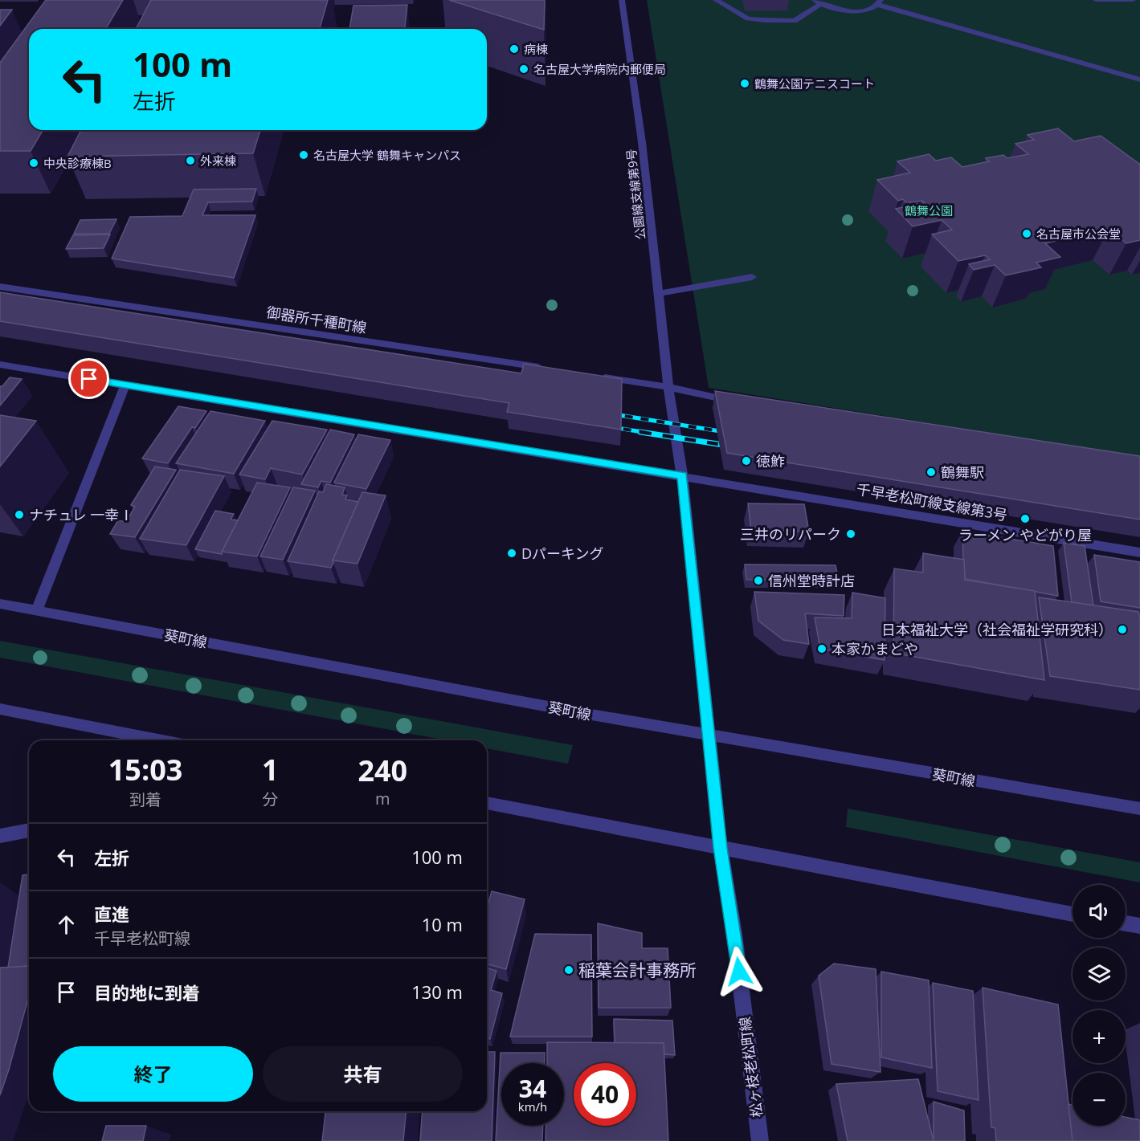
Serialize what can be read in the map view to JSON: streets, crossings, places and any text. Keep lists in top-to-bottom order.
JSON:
{
  "streets": {
    "street": [
      "公園線支線第9号",
      "御器所千種町線",
      "千早老松町線支線第3号",
      "葵町線",
      "松ヶ枝老松町線"
    ]
  },
  "crossings": [
    ["公園線支線第9号", "千早老松町線支線第3号"],
    ["公園線支線第9号", "松ヶ枝老松町線"],
    ["千早老松町線支線第3号", "松ヶ枝老松町線"],
    ["葵町線", "松ヶ枝老松町線"]
  ],
  "parks": ["鶴舞公園"],
  "places": [
    "病棟",
    "名古屋大学病院内郵便局",
    "鶴舞公園テニスコート",
    "名古屋大学 鶴舞キャンパス",
    "外来棟",
    "中央診療棟B",
    "名古屋市公会堂",
    "徳鮓",
    "鶴舞駅",
    "ナチュレ 一幸Ⅰ",
    "ラーメン やどがり屋",
    "三井のリパーク",
    "Dパーキング",
    "信州堂時計店",
    "日本福祉大学（社会福祉学研究科）",
    "本家かまどや",
    "稲葉会計事務所"
  ],
  "page": {
    "turn": ["100 m", "左折"],
    "eta": [
      "15:03",
      "到着",
      "1",
      "分",
      "240",
      "m"
    ],
    "list": [
      {
        "name": "左折",
        "value": "100 m"
      },
      {
        "name": "直進",
        "note": "千早老松町線",
        "value": "10 m"
      },
      {
        "name": "目的地に到着",
        "value": "130 m"
      }
    ],
    "map_buttons": ["+", "−"],
    "buttons": ["終了", "共有"],
    "speed": "34 km/h",
    "limit": "40"
  }
}
